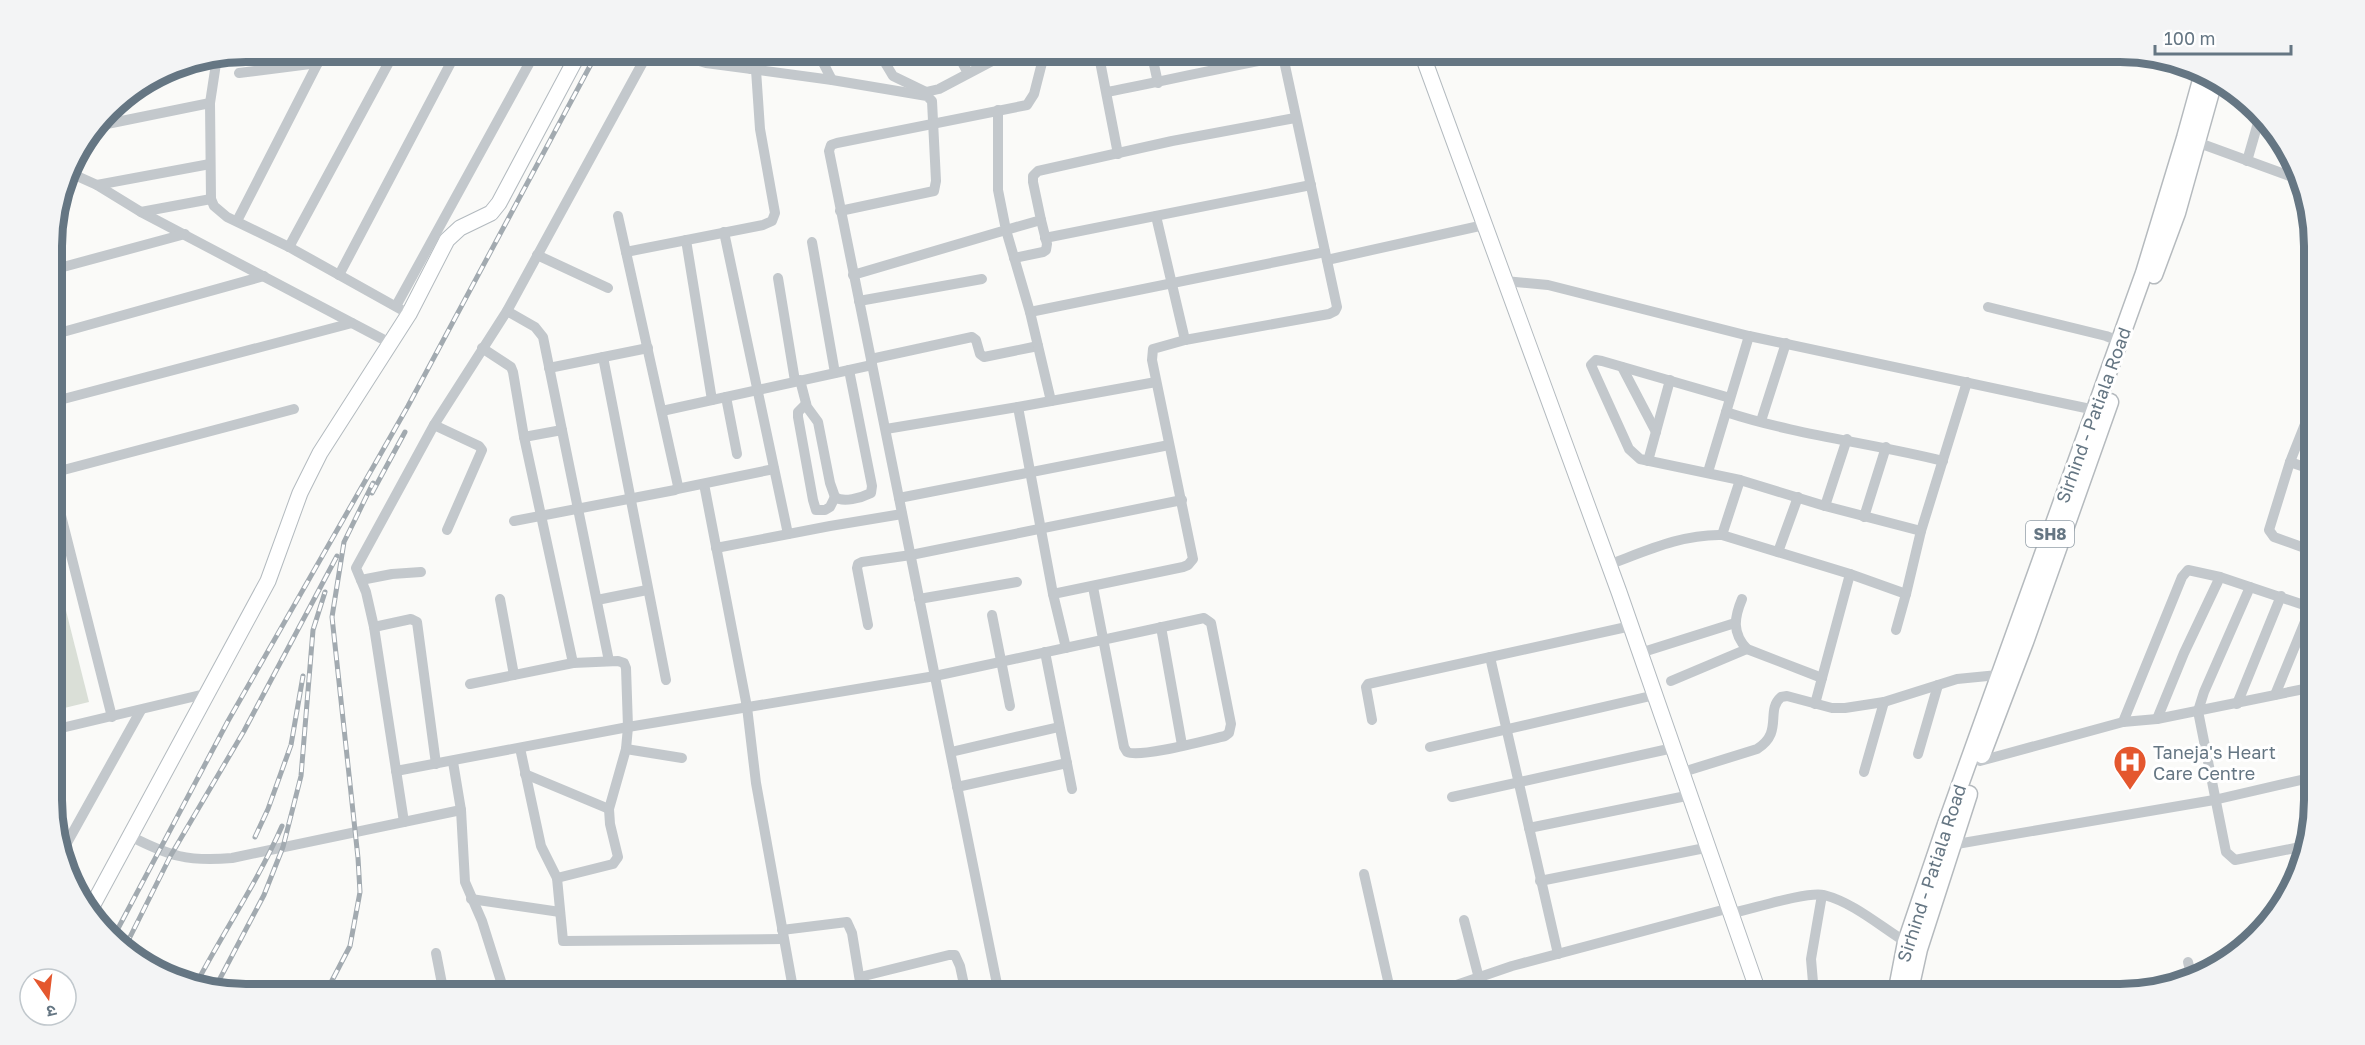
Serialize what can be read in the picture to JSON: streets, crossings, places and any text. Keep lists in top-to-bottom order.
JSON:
{
  "streets": {
    "main road": ["Sirhind - Patiala Road", "SH8"]
  },
  "places": {
    "hospital": ["Taneja's Heart Care Centre"]
  },
  "scale_bar": "100 m",
  "north": "bottom"
}
